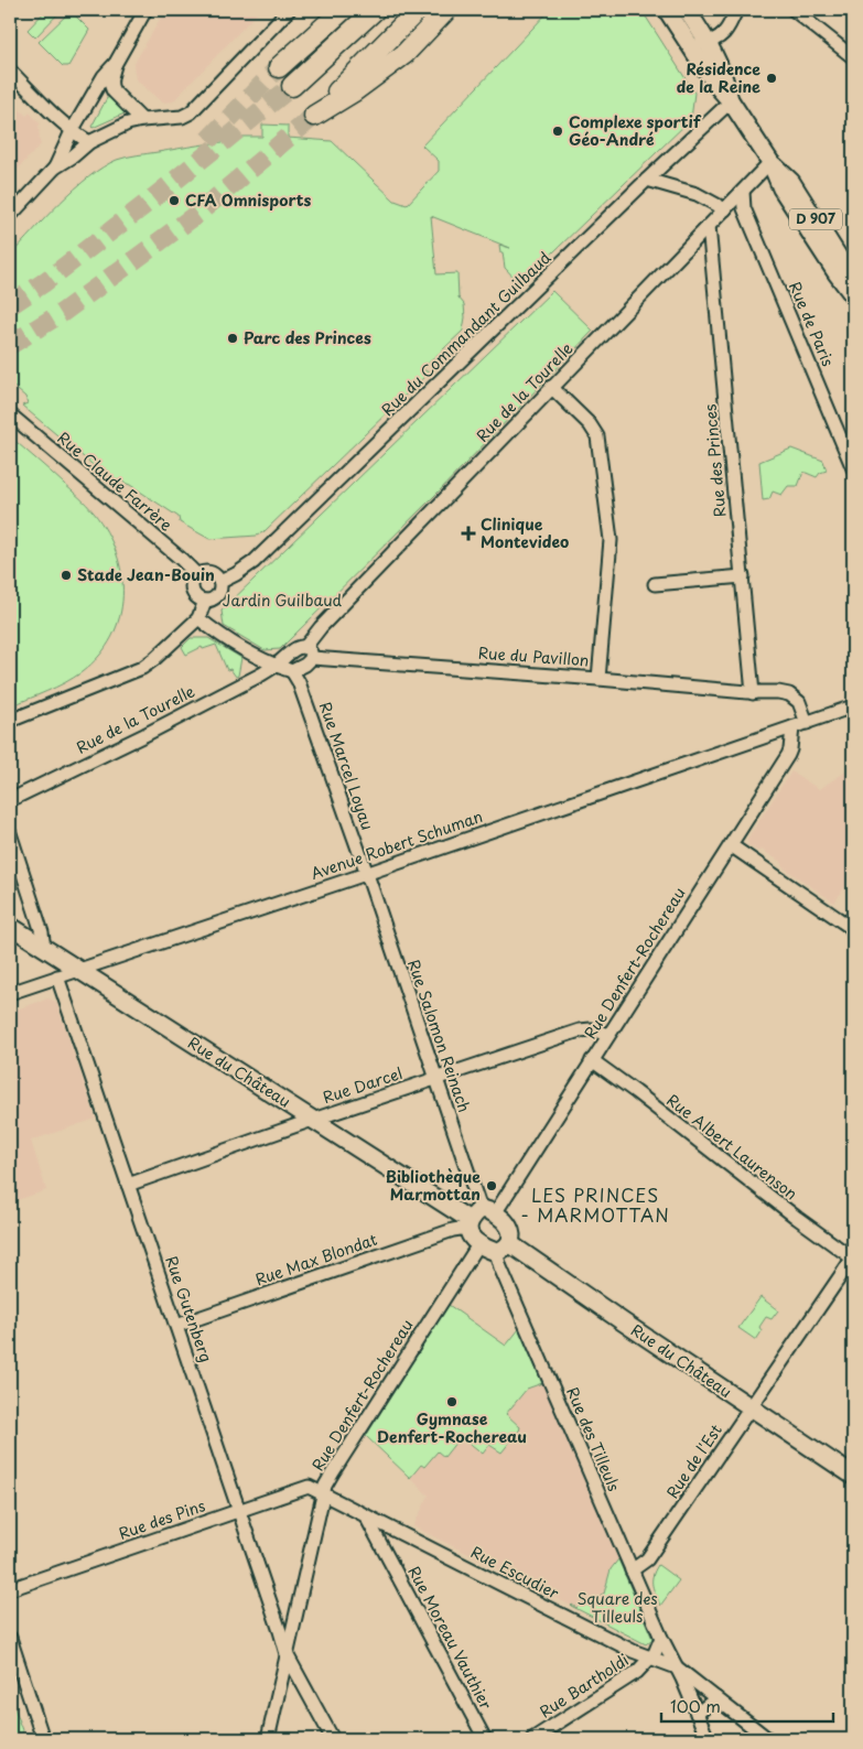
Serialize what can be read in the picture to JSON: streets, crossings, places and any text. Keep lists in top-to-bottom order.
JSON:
{
  "streets": {
    "main road": ["D 907", "Rue du Château"],
    "street": [
      "Rue de Paris",
      "Rue du Commandant Guilbaud",
      "Rue de la Tourelle",
      "Rue des Princes",
      "Rue Claude Farrère",
      "Rue du Pavillon",
      "Rue Marcel Loyau",
      "Avenue Robert Schuman",
      "Rue Denfert-Rochereau",
      "Rue Salomon Reinach",
      "Rue Darcel",
      "Rue Albert Laurenson",
      "Rue Max Blondat",
      "Rue Gutenberg",
      "Rue des Tilleuls",
      "Rue de l'Est",
      "Rue des Pins",
      "Rue Escudier",
      "Rue Moreau Vauthier",
      "Rue Bartholdi"
    ]
  },
  "crossings": [
    ["D 907", "Rue du Commandant Guilbaud"],
    ["D 907", "Rue de la Tourelle"],
    ["Rue de Paris", "Rue de la Tourelle"],
    ["Rue du Commandant Guilbaud", "Rue Claude Farrère"],
    ["Rue de la Tourelle", "Rue des Princes"],
    ["Rue de la Tourelle", "Rue du Pavillon"],
    ["Rue des Princes", "Rue du Pavillon"],
    ["Rue du Pavillon", "Avenue Robert Schuman"],
    ["Rue Marcel Loyau", "Avenue Robert Schuman"],
    ["Rue Marcel Loyau", "Rue Salomon Reinach"],
    ["Avenue Robert Schuman", "Rue Denfert-Rochereau"],
    ["Avenue Robert Schuman", "Rue Salomon Reinach"],
    ["Avenue Robert Schuman", "Rue du Château"],
    ["Avenue Robert Schuman", "Rue Gutenberg"],
    ["Rue Denfert-Rochereau", "Rue Salomon Reinach"],
    ["Rue Denfert-Rochereau", "Rue du Château"],
    ["Rue Denfert-Rochereau", "Rue Darcel"],
    ["Rue Denfert-Rochereau", "Rue Albert Laurenson"],
    ["Rue Denfert-Rochereau", "Rue Max Blondat"],
    ["Rue Denfert-Rochereau", "Rue Gutenberg"],
    ["Rue Denfert-Rochereau", "Rue des Pins"],
    ["Rue Denfert-Rochereau", "Rue Escudier"],
    ["Rue Salomon Reinach", "Rue du Château"],
    ["Rue Salomon Reinach", "Rue Darcel"],
    ["Rue Salomon Reinach", "Rue Max Blondat"],
    ["Rue du Château", "Rue Darcel"],
    ["Rue du Château", "Rue Max Blondat"],
    ["Rue du Château", "Rue des Tilleuls"],
    ["Rue du Château", "Rue de l'Est"],
    ["Rue Darcel", "Rue Gutenberg"],
    ["Rue Albert Laurenson", "Rue de l'Est"],
    ["Rue Max Blondat", "Rue Gutenberg"],
    ["Rue Gutenberg", "Rue des Pins"],
    ["Rue des Tilleuls", "Rue de l'Est"],
    ["Rue des Tilleuls", "Rue Escudier"],
    ["Rue des Pins", "Rue Escudier"],
    ["Rue Escudier", "Rue Moreau Vauthier"],
    ["Rue Escudier", "Rue Bartholdi"]
  ],
  "districts": ["LES PRINCES - MARMOTTAN"],
  "parks": ["Jardin Guilbaud", "Square des Tilleuls"],
  "places": {
    "other": [
      "Résidence de la Reine",
      "Complexe sportif Géo-André",
      "CFA Omnisports",
      "Parc des Princes",
      "Stade Jean-Bouin",
      "Bibliothèque Marmottan",
      "Gymnase Denfert-Rochereau"
    ],
    "health": ["Clinique Montevideo"]
  },
  "scale_bar": "100 m"
}
